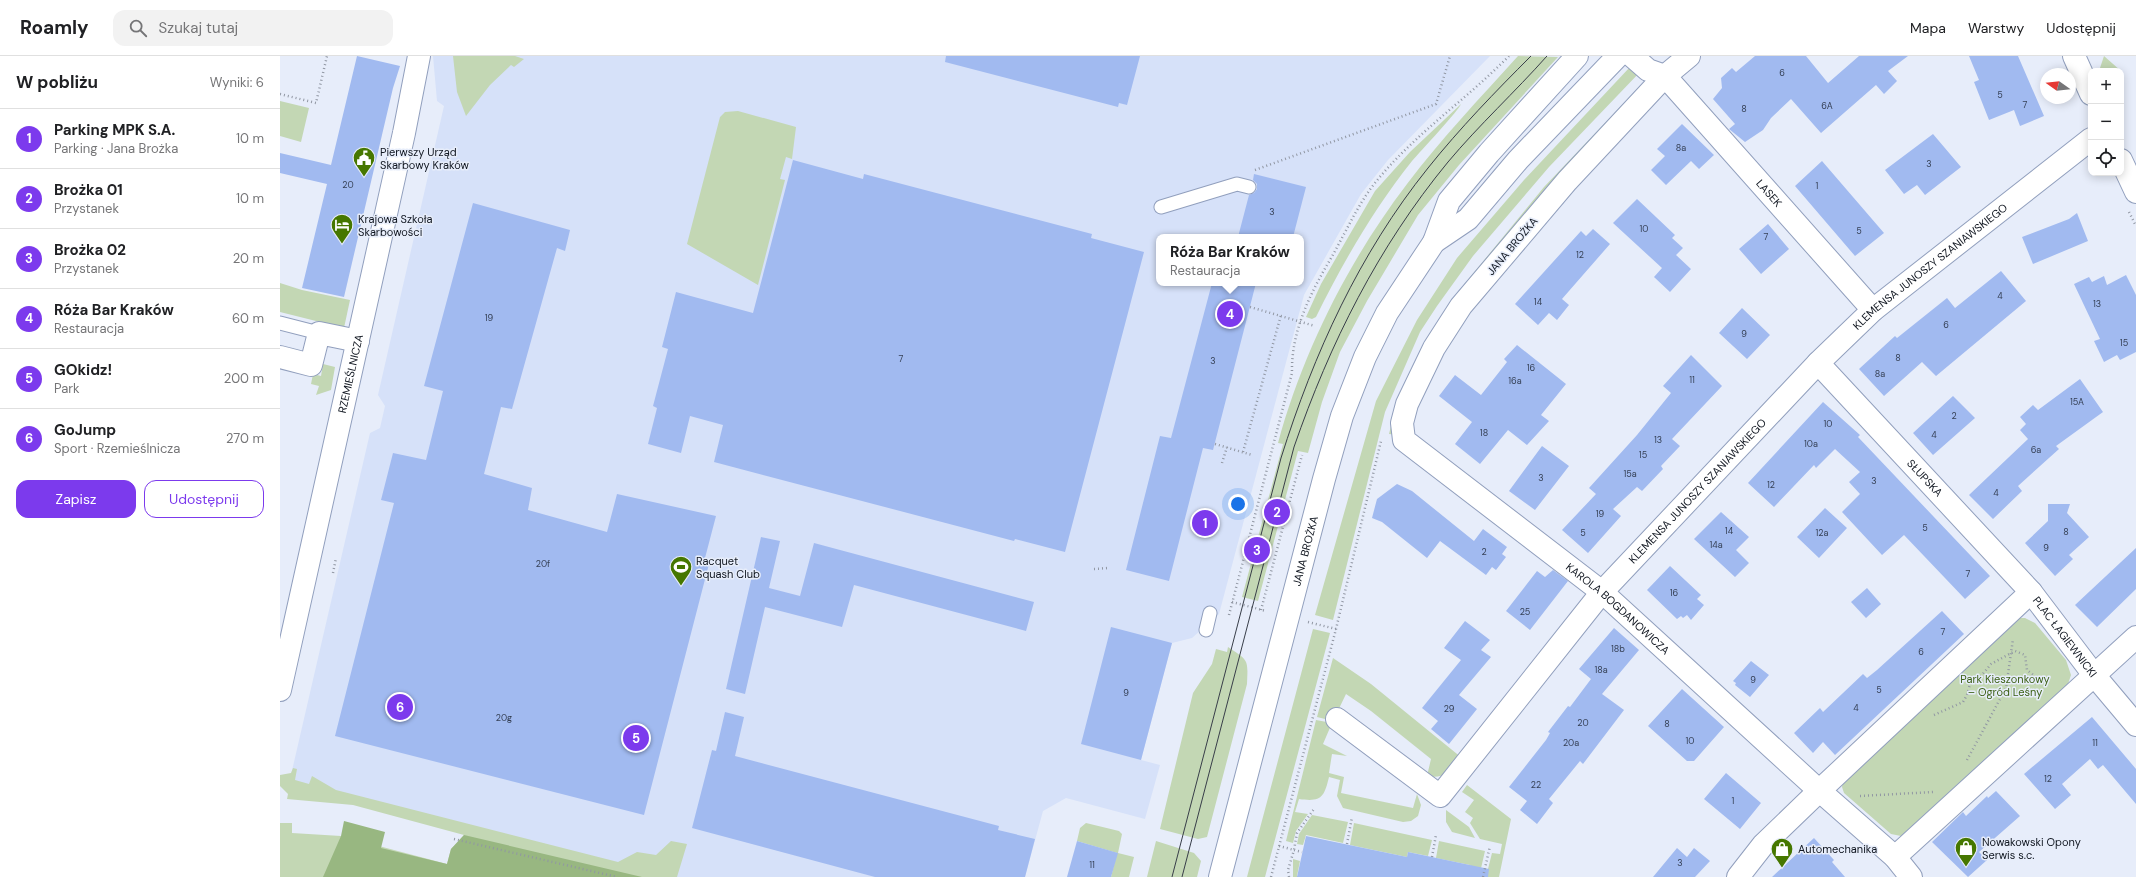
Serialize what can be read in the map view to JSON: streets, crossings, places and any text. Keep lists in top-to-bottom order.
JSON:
{
  "streets": {
    "street": [
      "LASEK",
      "JANA BROŻKA",
      "KLEMENSA JUNOSZY SZANIAWSKIEGO",
      "RZEMIEŚLNICZA",
      "SŁUPSKA",
      "KAROLA BOGDANOWICZA",
      "PLAC ŁAGIEWNICKI"
    ]
  },
  "crossings": [
    ["LASEK", "JANA BROŻKA"],
    ["LASEK", "KLEMENSA JUNOSZY SZANIAWSKIEGO"],
    ["JANA BROŻKA", "KAROLA BOGDANOWICZA"],
    ["KLEMENSA JUNOSZY SZANIAWSKIEGO", "SŁUPSKA"],
    ["KLEMENSA JUNOSZY SZANIAWSKIEGO", "KAROLA BOGDANOWICZA"],
    ["SŁUPSKA", "PLAC ŁAGIEWNICKI"],
    ["KAROLA BOGDANOWICZA", "PLAC ŁAGIEWNICKI"]
  ],
  "parks": ["Park Kieszonkowy – Ogród Leśny"],
  "places": {
    "public building": ["Pierwszy Urząd Skarbowy Kraków"],
    "hotel": ["Krajowa Szkoła Skarbowości"],
    "sports": ["Racquet Squash Club"],
    "shop": ["Nowakowski Opony Serwis s.c.", "Automechanika"]
  },
  "house_numbers": [
    "6",
    "5",
    "7",
    "6A",
    "8",
    "8a",
    "3",
    "20",
    "1",
    "3",
    "10",
    "5",
    "7",
    "12",
    "4",
    "14",
    "13",
    "19",
    "6",
    "9",
    "15",
    "8",
    "7",
    "3",
    "16",
    "8a",
    "11",
    "16a",
    "15A",
    "2",
    "10",
    "18",
    "4",
    "13",
    "10a",
    "6a",
    "15",
    "15a",
    "3",
    "3",
    "12",
    "4",
    "19",
    "5",
    "14",
    "8",
    "5",
    "12a",
    "14a",
    "9",
    "2",
    "20f",
    "7",
    "16",
    "25",
    "7",
    "18b",
    "6",
    "18a",
    "9",
    "5",
    "9",
    "4",
    "29",
    "20g",
    "20",
    "8",
    "10",
    "20a",
    "11",
    "12",
    "22",
    "1",
    "3",
    "11"
  ],
  "north": "left",
  "page": {
    "header": "Roamly",
    "search": "Szukaj tutaj",
    "nav": ["Mapa", "Warstwy", "Udostępnij"],
    "heading": ["W pobliżu", "Wyniki: 6"],
    "map_buttons": ["+", "−"],
    "list": [
      {
        "mark": "1",
        "name": "Parking MPK S.A.",
        "note": "Parking · Jana Brożka",
        "value": "10 m"
      },
      {
        "mark": "2",
        "name": "Brożka 01",
        "note": "Przystanek",
        "value": "10 m"
      },
      {
        "mark": "3",
        "name": "Brożka 02",
        "note": "Przystanek",
        "value": "20 m"
      },
      {
        "mark": "4",
        "name": "Róża Bar Kraków",
        "note": "Restauracja",
        "value": "60 m"
      },
      {
        "mark": "5",
        "name": "GOkidz!",
        "note": "Park",
        "value": "200 m"
      },
      {
        "mark": "6",
        "name": "GoJump",
        "note": "Sport · Rzemieślnicza",
        "value": "270 m"
      }
    ],
    "popup": ["Róża Bar Kraków", "Restauracja"],
    "pins": [
      "4",
      "2",
      "1",
      "3",
      "6",
      "5"
    ],
    "buttons": ["Zapisz", "Udostępnij"]
  }
}
